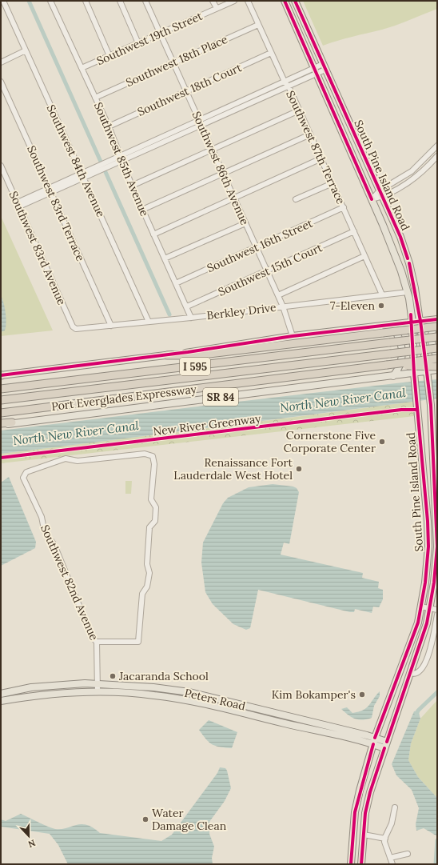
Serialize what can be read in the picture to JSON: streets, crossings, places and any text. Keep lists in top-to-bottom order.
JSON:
{
  "streets": {
    "highway": ["I 595", "Port Everglades Expressway"],
    "main road": ["South Pine Island Road", "SR 84", "Peters Road"],
    "street": [
      "Southwest 19th Street",
      "Southwest 18th Place",
      "Southwest 18th Court",
      "Southwest 87th Terrace",
      "Southwest 85th Avenue",
      "Southwest 84th Avenue",
      "Southwest 86th Avenue",
      "Southwest 83rd Terrace",
      "Southwest 16th Street",
      "Southwest 83rd Avenue",
      "Southwest 15th Court",
      "Berkley Drive",
      "Southwest 82nd Avenue"
    ],
    "cycle path": ["New River Greenway"]
  },
  "crossings": [
    ["Southwest 19th Street", "Southwest 85th Avenue"],
    ["Southwest 19th Street", "Southwest 86th Avenue"],
    ["Southwest 18th Place", "Southwest 87th Terrace"],
    ["Southwest 18th Place", "Southwest 85th Avenue"],
    ["Southwest 18th Place", "Southwest 86th Avenue"],
    ["Southwest 18th Court", "Southwest 87th Terrace"],
    ["Southwest 18th Court", "Southwest 85th Avenue"],
    ["Southwest 18th Court", "Southwest 86th Avenue"],
    ["Southwest 87th Terrace", "Southwest 16th Street"],
    ["Southwest 87th Terrace", "Southwest 15th Court"],
    ["Southwest 87th Terrace", "Berkley Drive"],
    ["Southwest 85th Avenue", "Southwest 16th Street"],
    ["Southwest 85th Avenue", "Southwest 15th Court"],
    ["Southwest 85th Avenue", "Berkley Drive"],
    ["Southwest 84th Avenue", "Berkley Drive"],
    ["Southwest 86th Avenue", "Southwest 16th Street"],
    ["Southwest 86th Avenue", "Southwest 15th Court"],
    ["Southwest 86th Avenue", "Berkley Drive"],
    ["South Pine Island Road", "Berkley Drive"],
    ["South Pine Island Road", "SR 84"],
    ["South Pine Island Road", "Peters Road"],
    ["Southwest 83rd Terrace", "Berkley Drive"],
    ["Southwest 83rd Avenue", "Berkley Drive"],
    ["Southwest 82nd Avenue", "Peters Road"]
  ],
  "water": ["North New River Canal"],
  "places": [
    "7-Eleven",
    "Cornerstone Five Corporate Center",
    "Renaissance Fort Lauderdale West Hotel",
    "Jacaranda School",
    "Kim Bokamper's",
    "Water Damage Clean"
  ],
  "north": "bottom"
}
